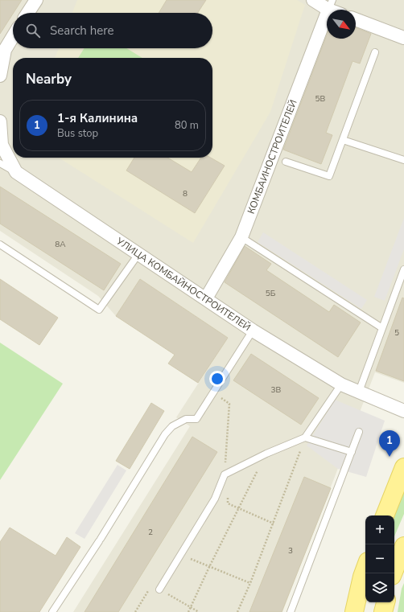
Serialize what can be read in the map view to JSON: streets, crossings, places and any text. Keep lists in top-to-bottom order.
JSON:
{
  "streets": {
    "street": ["КОМБАИНОСТРОИТЕЛЕЙ", "УЛИЦА КОМБАЙНОСТРОИТЕЛЕЙ"]
  },
  "crossings": [
    ["КОМБАИНОСТРОИТЕЛЕЙ", "УЛИЦА КОМБАЙНОСТРОИТЕЛЕЙ"]
  ],
  "house_numbers": [
    "5В",
    "8",
    "8А",
    "5Б",
    "5",
    "3В",
    "2",
    "3"
  ],
  "north": "bottom right",
  "page": {
    "search": "Search here",
    "heading": "Nearby",
    "list": [
      {
        "mark": "1",
        "name": "1-я Калинина",
        "note": "Bus stop",
        "value": "80 m"
      }
    ],
    "pins": "1",
    "map_buttons": ["+", "−"]
  }
}
